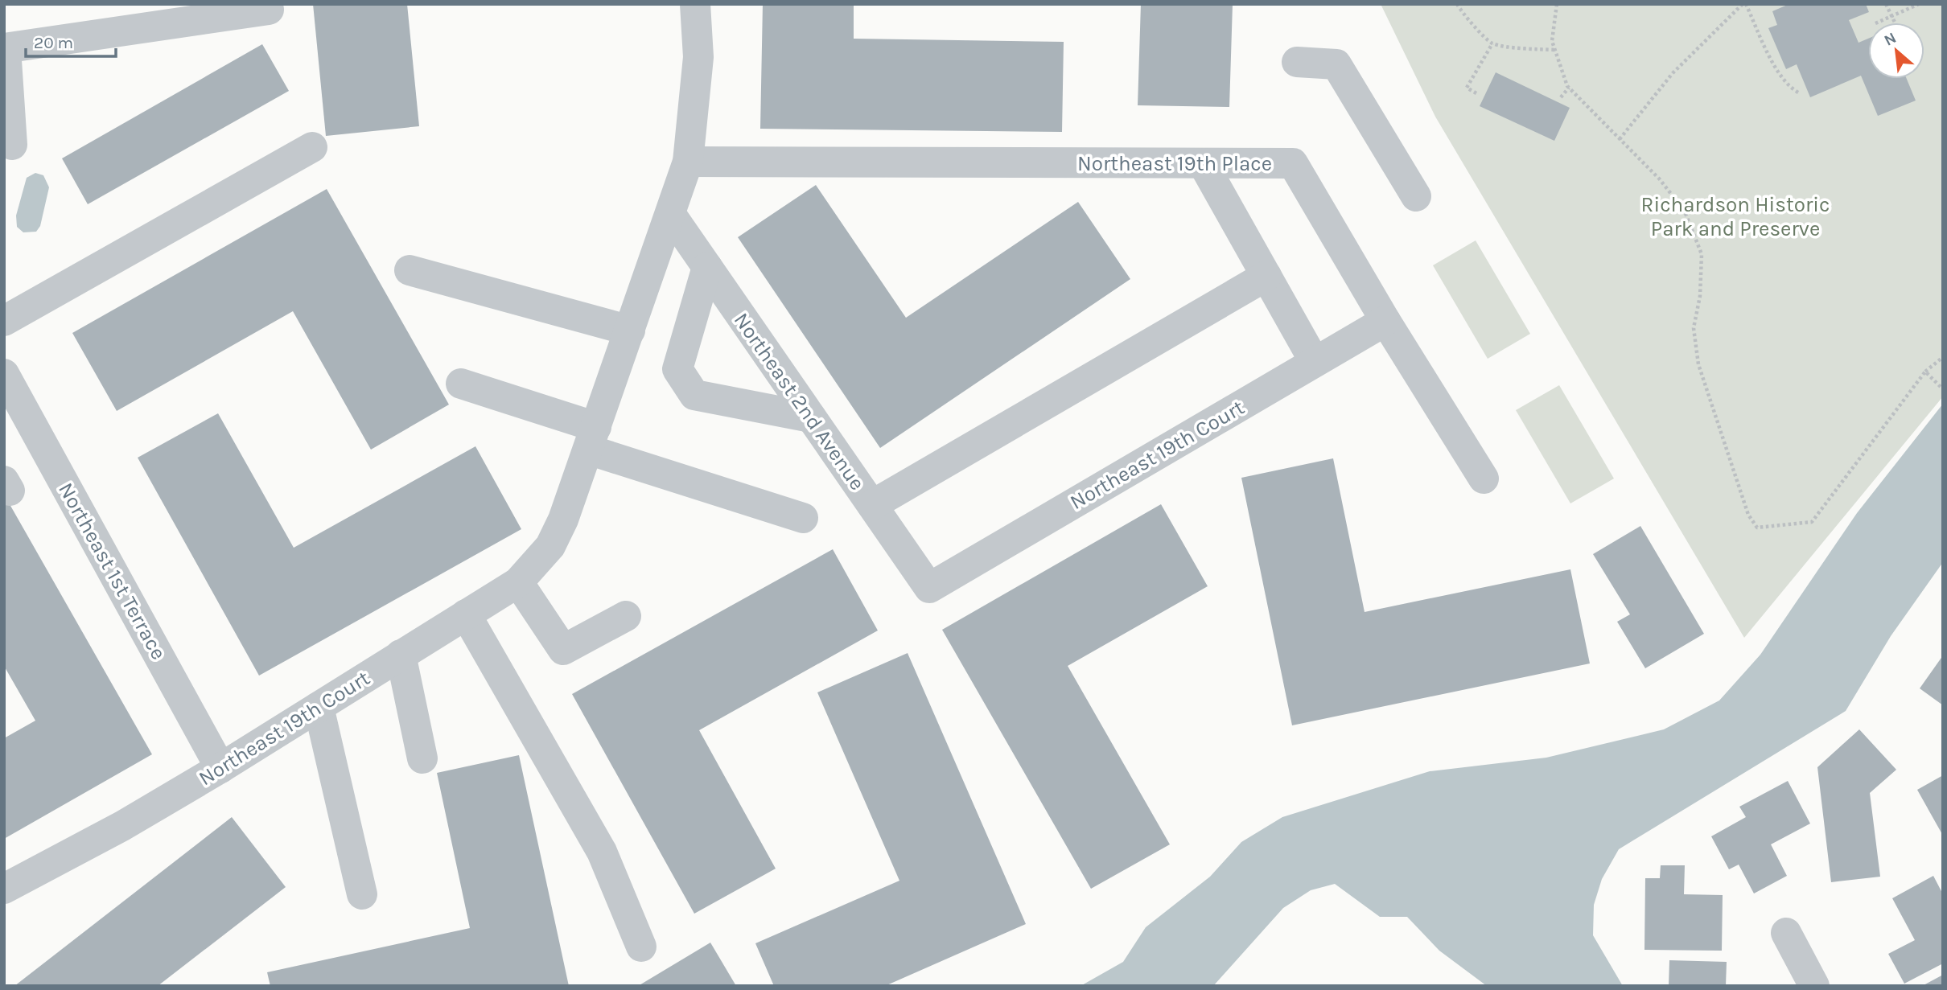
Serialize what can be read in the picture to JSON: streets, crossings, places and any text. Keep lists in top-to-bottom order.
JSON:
{
  "streets": {
    "street": [
      "Northeast 19th Place",
      "Northeast 2nd Avenue",
      "Northeast 19th Court",
      "Northeast 1st Terrace"
    ]
  },
  "crossings": [
    ["Northeast 19th Place", "Northeast 19th Court"],
    ["Northeast 2nd Avenue", "Northeast 19th Court"],
    ["Northeast 19th Court", "Northeast 1st Terrace"]
  ],
  "parks": ["Richardson Historic Park and Preserve"],
  "scale_bar": "20 m",
  "north": "top left"
}
